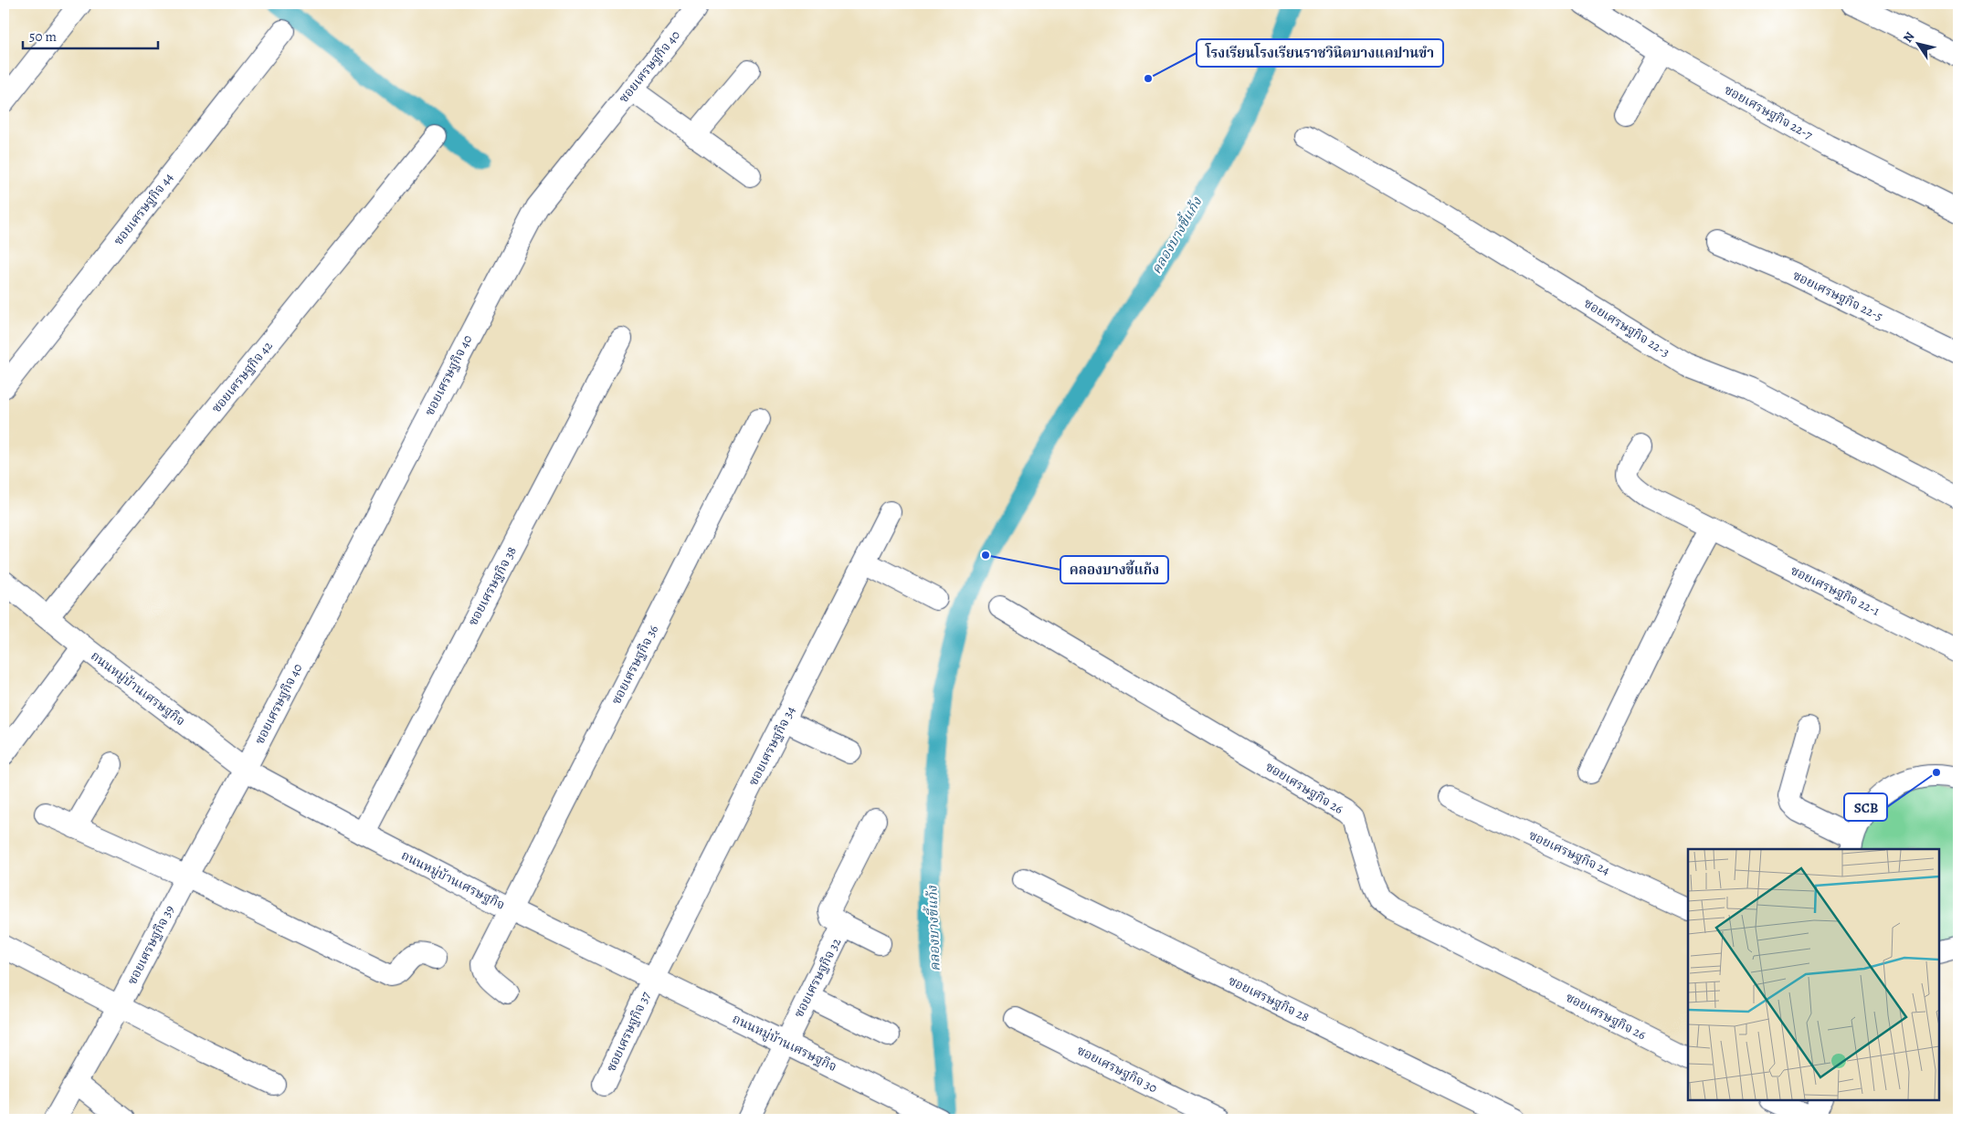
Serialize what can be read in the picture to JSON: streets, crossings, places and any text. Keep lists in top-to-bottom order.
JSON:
{
  "streets": {
    "street": [
      "ซอยเศรษฐกิจ 40",
      "ซอยเศรษฐกิจ 22-7",
      "ซอยเศรษฐกิจ 44",
      "ซอยเศรษฐกิจ 22-5",
      "ซอยเศรษฐกิจ 22-3",
      "ซอยเศรษฐกิจ 42",
      "ซอยเศรษฐกิจ 38",
      "ซอยเศรษฐกิจ 22-1",
      "ซอยเศรษฐกิจ 36",
      "ถนนหมู่บ้านเศรษฐกิจ",
      "ซอยเศรษฐกิจ 34",
      "ซอยเศรษฐกิจ 26",
      "ซอยเศรษฐกิจ 24",
      "ซอยเศรษฐกิจ 39",
      "ซอยเศรษฐกิจ 32",
      "ซอยเศรษฐกิจ 28",
      "ซอยเศรษฐกิจ 37",
      "ซอยเศรษฐกิจ 30"
    ]
  },
  "crossings": [
    ["ซอยเศรษฐกิจ 40", "ถนนหมู่บ้านเศรษฐกิจ"],
    ["ซอยเศรษฐกิจ 40", "ซอยเศรษฐกิจ 39"],
    ["ซอยเศรษฐกิจ 42", "ถนนหมู่บ้านเศรษฐกิจ"],
    ["ซอยเศรษฐกิจ 38", "ถนนหมู่บ้านเศรษฐกิจ"],
    ["ซอยเศรษฐกิจ 36", "ถนนหมู่บ้านเศรษฐกิจ"],
    ["ถนนหมู่บ้านเศรษฐกิจ", "ซอยเศรษฐกิจ 34"],
    ["ถนนหมู่บ้านเศรษฐกิจ", "ซอยเศรษฐกิจ 39"],
    ["ถนนหมู่บ้านเศรษฐกิจ", "ซอยเศรษฐกิจ 32"],
    ["ถนนหมู่บ้านเศรษฐกิจ", "ซอยเศรษฐกิจ 37"],
    ["ซอยเศรษฐกิจ 34", "ซอยเศรษฐกิจ 37"]
  ],
  "water": ["คลองบางขี้แก้ง"],
  "places": ["โรงเรียนโรงเรียนราชวินิตบางแคปานขำ", "คลองบางขี้แก้ง", "SCB"],
  "scale_bar": "50 m",
  "north": "top left"
}
